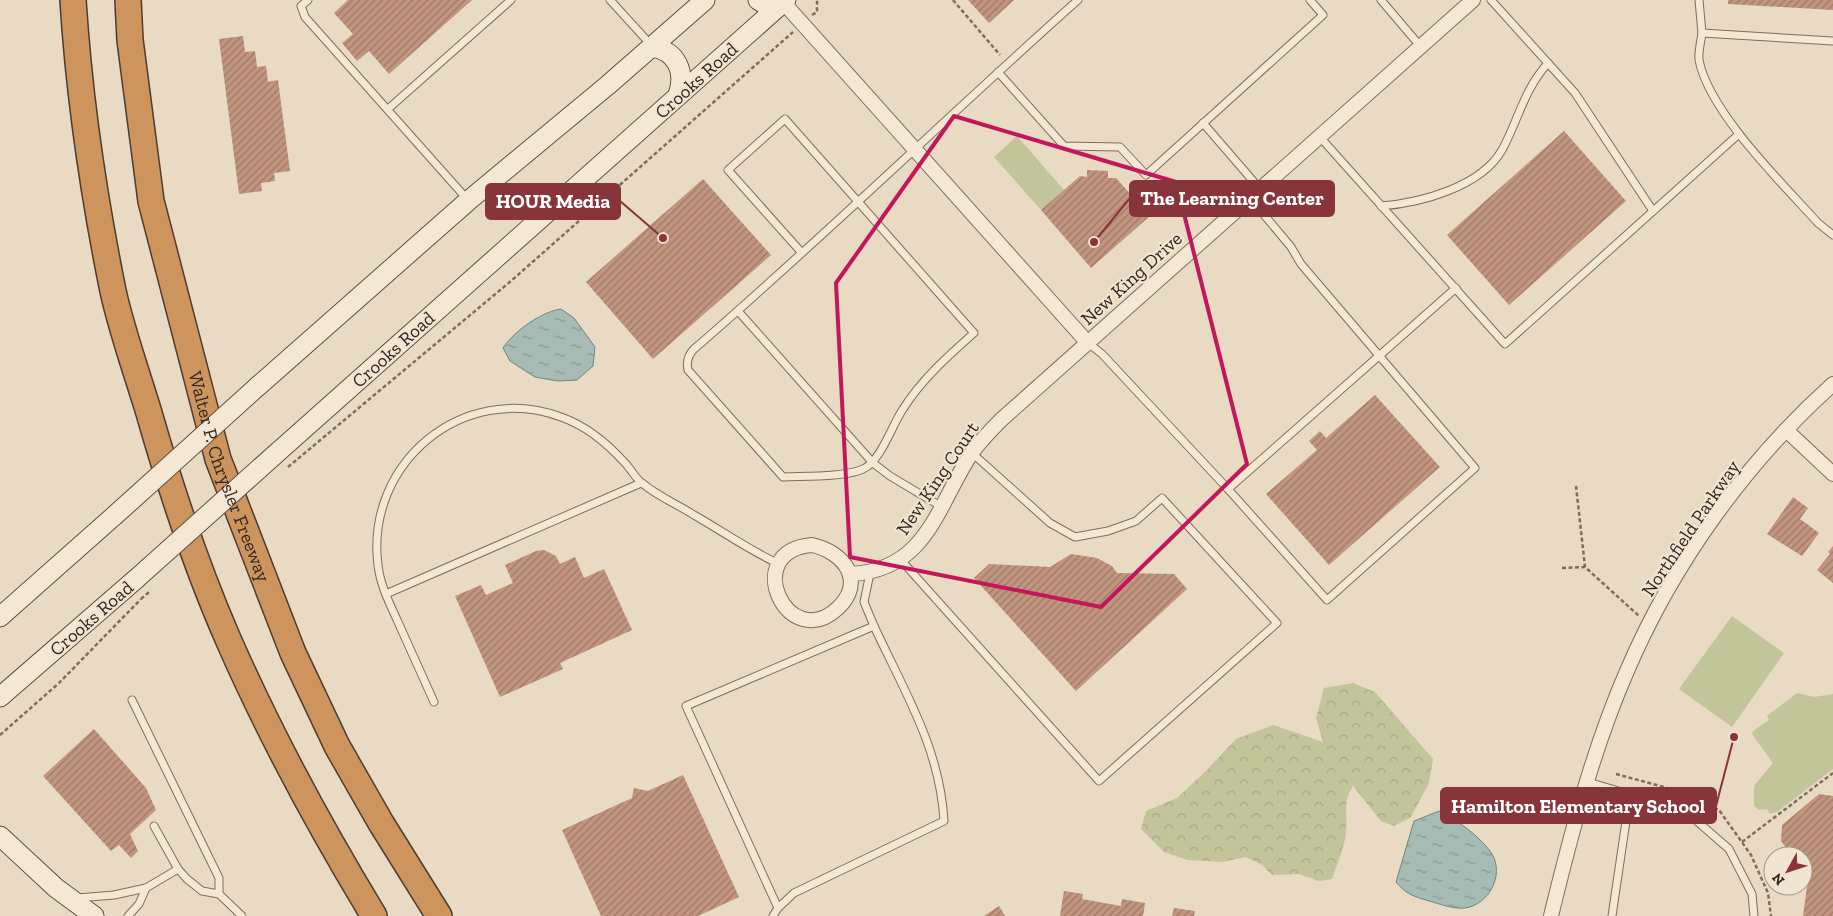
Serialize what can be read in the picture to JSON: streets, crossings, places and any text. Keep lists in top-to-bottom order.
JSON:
{
  "streets": {
    "highway": ["Walter P. Chrysler Freeway"],
    "main road": ["Crooks Road"],
    "street": ["New King Drive", "New King Court", "Northfield Parkway"]
  },
  "crossings": [
    ["Crooks Road", "New King Drive"],
    ["New King Drive", "New King Court"]
  ],
  "places": ["HOUR Media", "The Learning Center", "Hamilton Elementary School"],
  "north": "bottom left"
}
